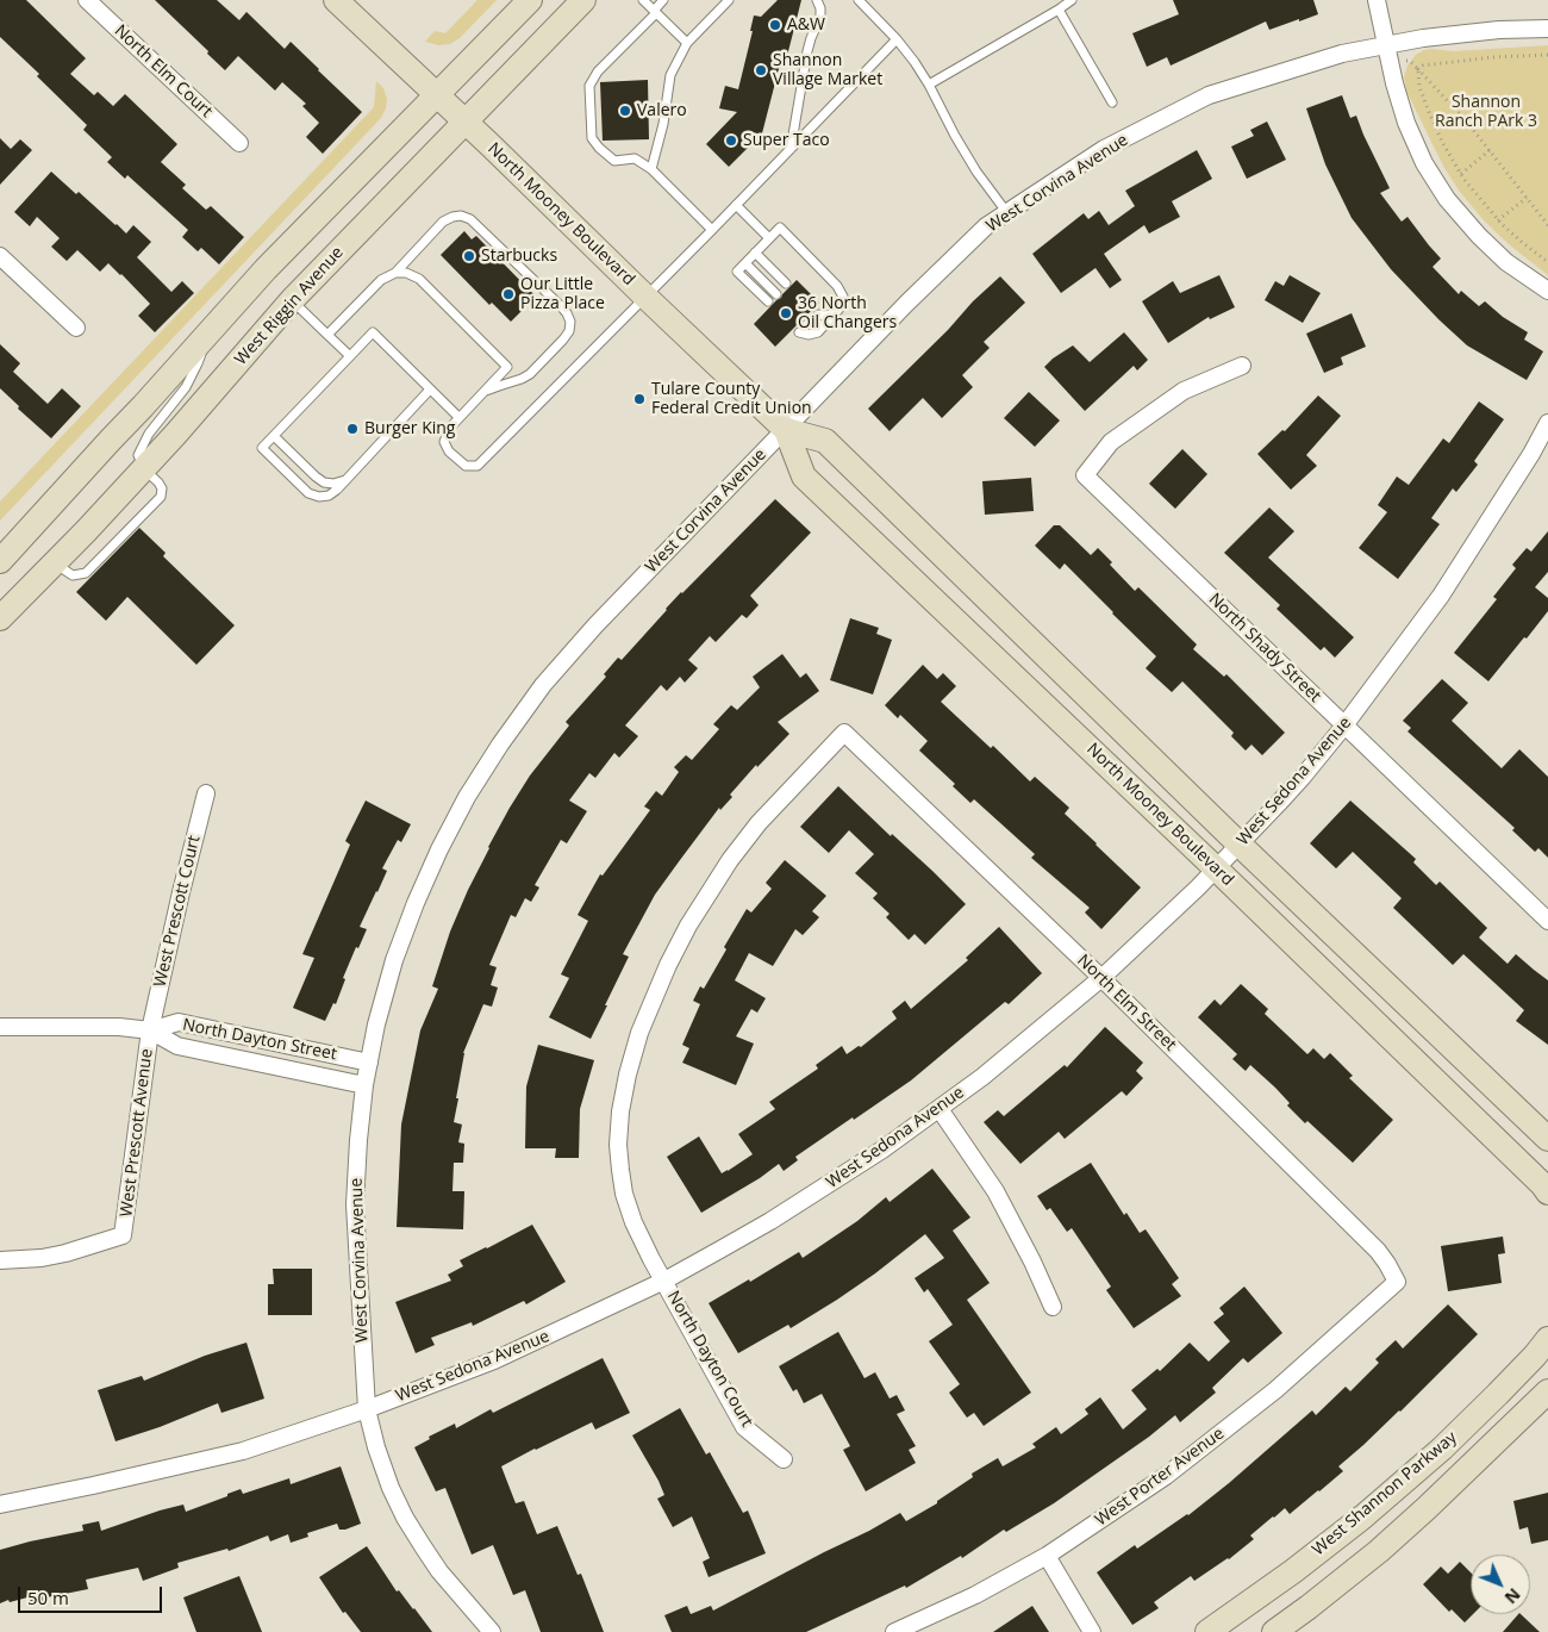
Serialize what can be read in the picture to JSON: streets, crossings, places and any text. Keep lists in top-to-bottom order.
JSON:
{
  "streets": {
    "street": [
      "North Elm Court",
      "West Corvina Avenue",
      "North Mooney Boulevard",
      "West Riggin Avenue",
      "North Shady Street",
      "West Sedona Avenue",
      "West Prescott Court",
      "North Elm Street",
      "North Dayton Street",
      "West Prescott Avenue",
      "North Dayton Court",
      "West Porter Avenue",
      "West Shannon Parkway"
    ]
  },
  "crossings": [
    ["West Corvina Avenue", "North Mooney Boulevard"],
    ["West Corvina Avenue", "West Sedona Avenue"],
    ["West Corvina Avenue", "North Dayton Street"],
    ["North Mooney Boulevard", "West Riggin Avenue"],
    ["North Mooney Boulevard", "West Sedona Avenue"],
    ["North Shady Street", "West Sedona Avenue"],
    ["West Sedona Avenue", "North Elm Street"],
    ["West Sedona Avenue", "North Dayton Court"],
    ["West Prescott Court", "North Dayton Street"],
    ["West Prescott Court", "West Prescott Avenue"],
    ["North Elm Street", "North Dayton Court"],
    ["North Elm Street", "West Porter Avenue"],
    ["North Dayton Street", "West Prescott Avenue"]
  ],
  "parks": ["Shannon Ranch PArk 3"],
  "places": [
    "A&W",
    "Shannon Village Market",
    "Valero",
    "Super Taco",
    "Starbucks",
    "Our Little Pizza Place",
    "36 North Oil Changers",
    "Tulare County Federal Credit Union",
    "Burger King"
  ],
  "scale_bar": "50 m",
  "north": "bottom right"
}
